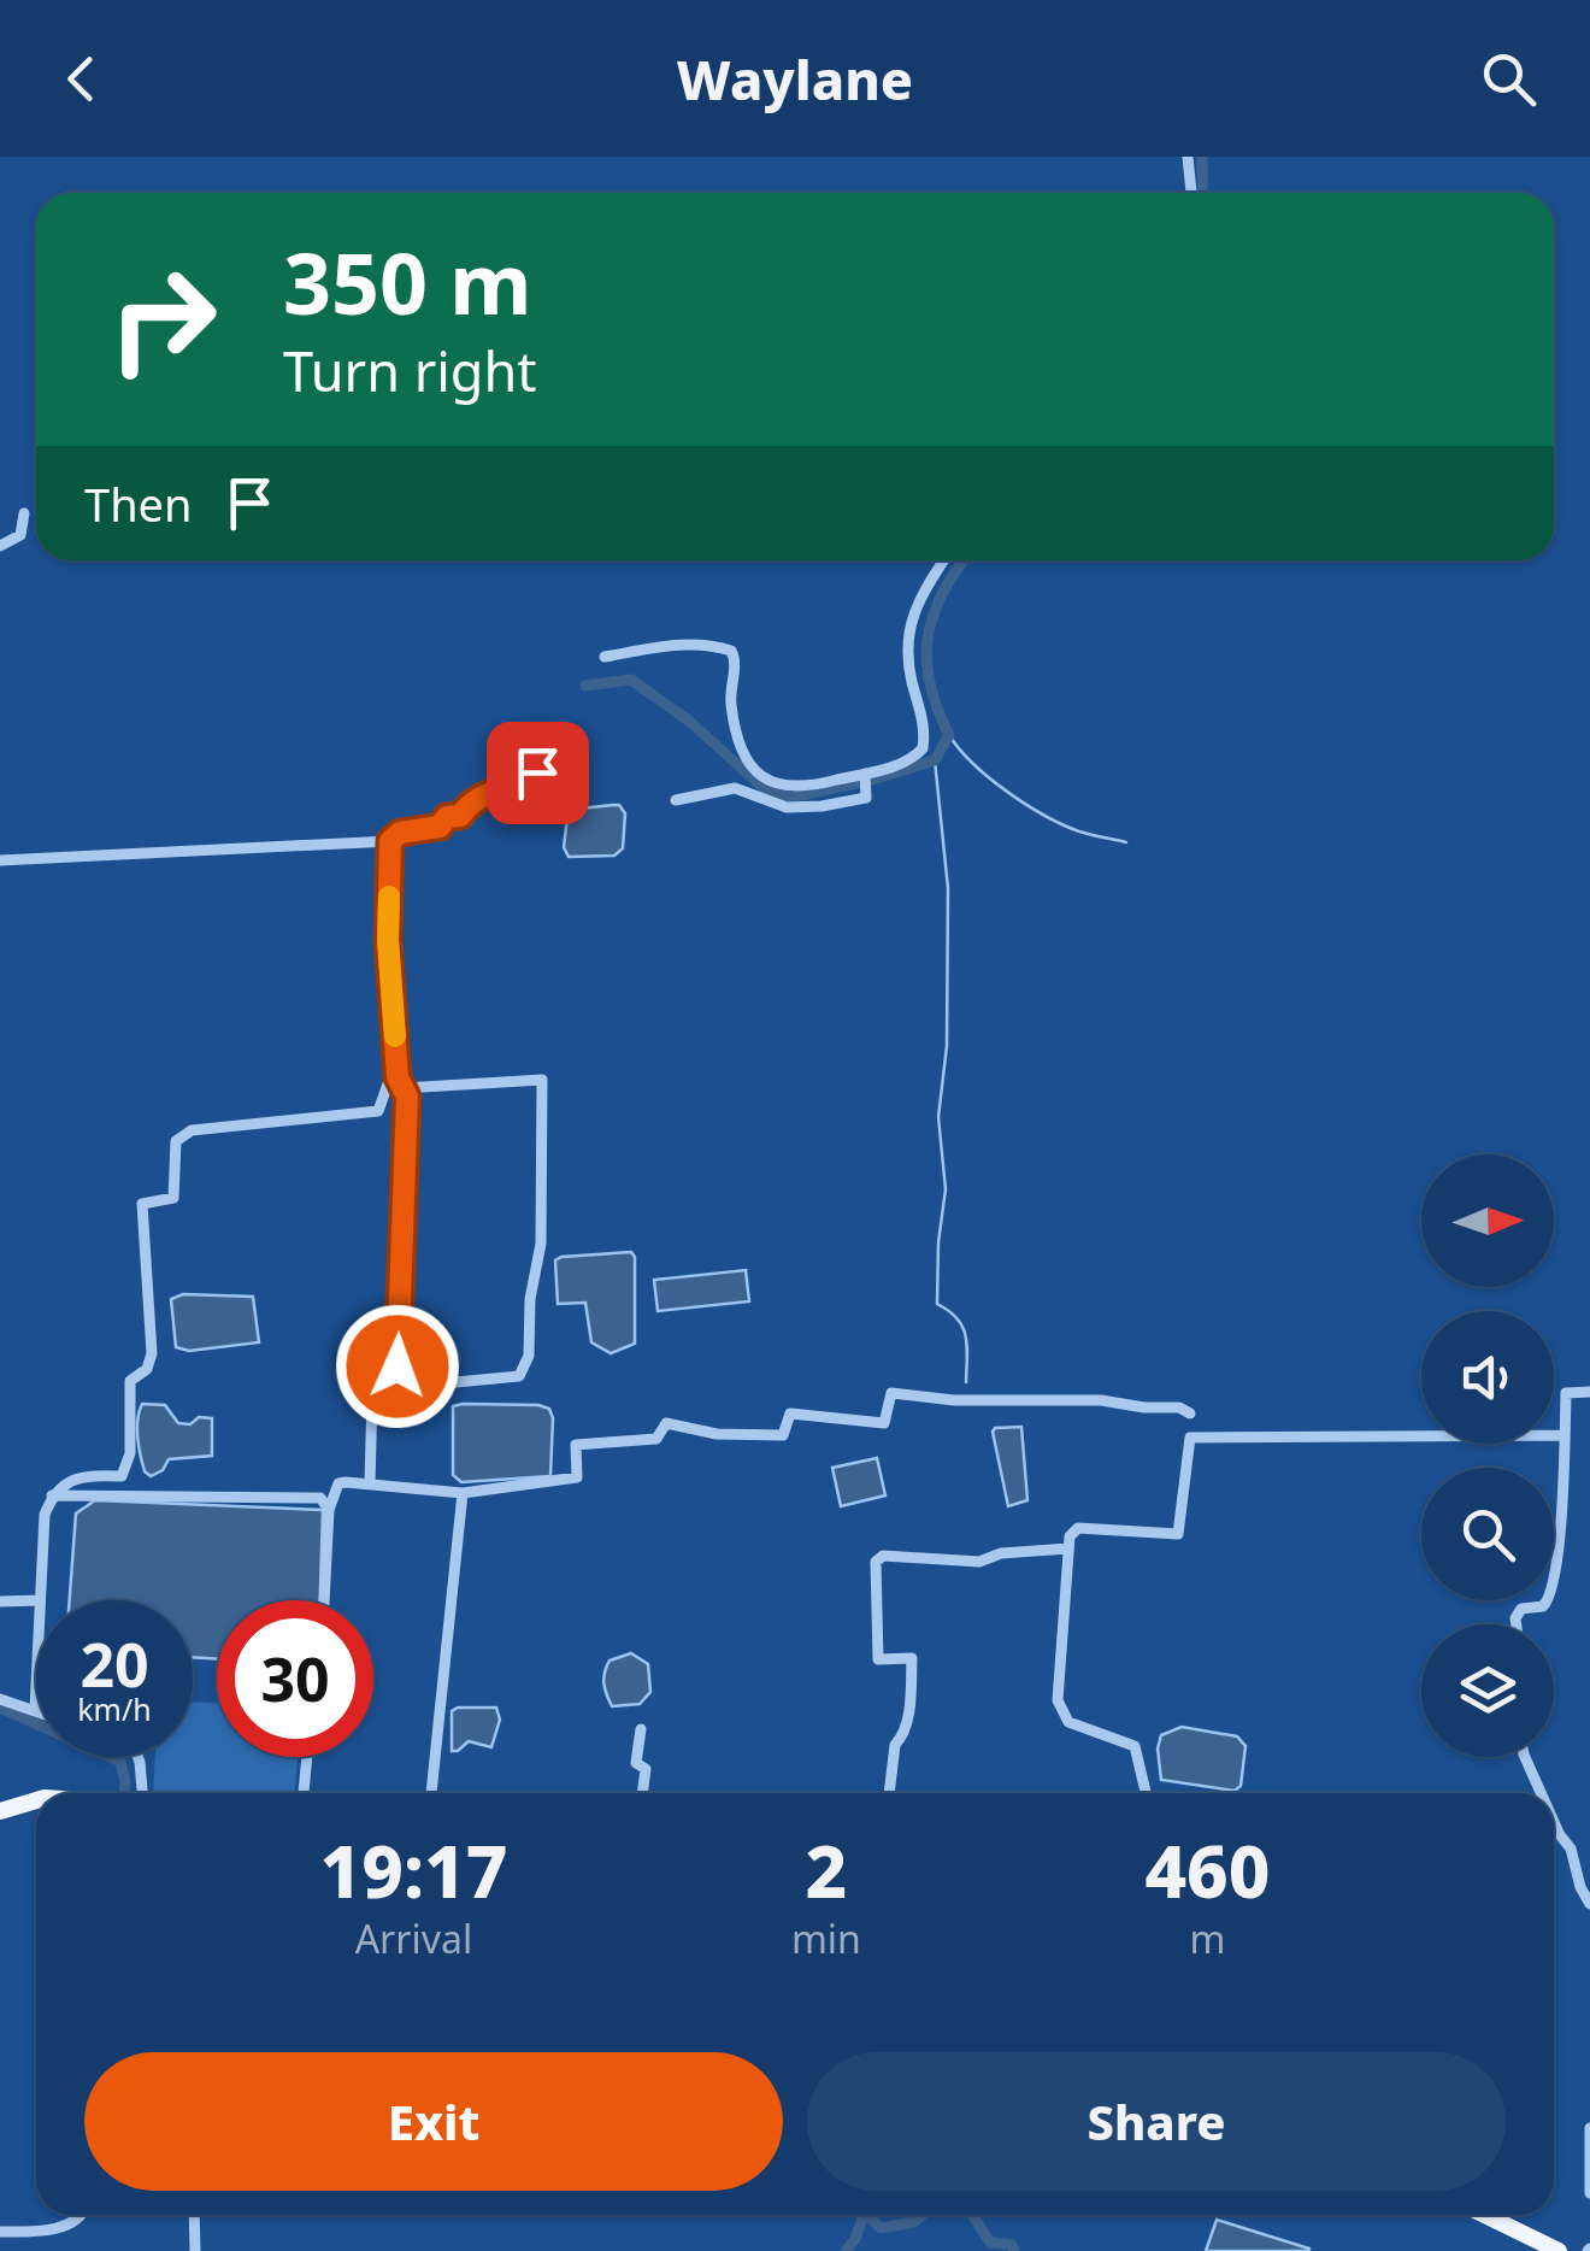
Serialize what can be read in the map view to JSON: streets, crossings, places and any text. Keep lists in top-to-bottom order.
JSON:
{
  "north": "right",
  "page": {
    "header": "Waylane",
    "turn": ["350 m", "Turn right"],
    "then": "Then",
    "speed": "20 km/h",
    "limit": "30",
    "eta": [
      "19:17",
      "Arrival",
      "2",
      "min",
      "460",
      "m"
    ],
    "buttons": ["Exit", "Share"]
  }
}
